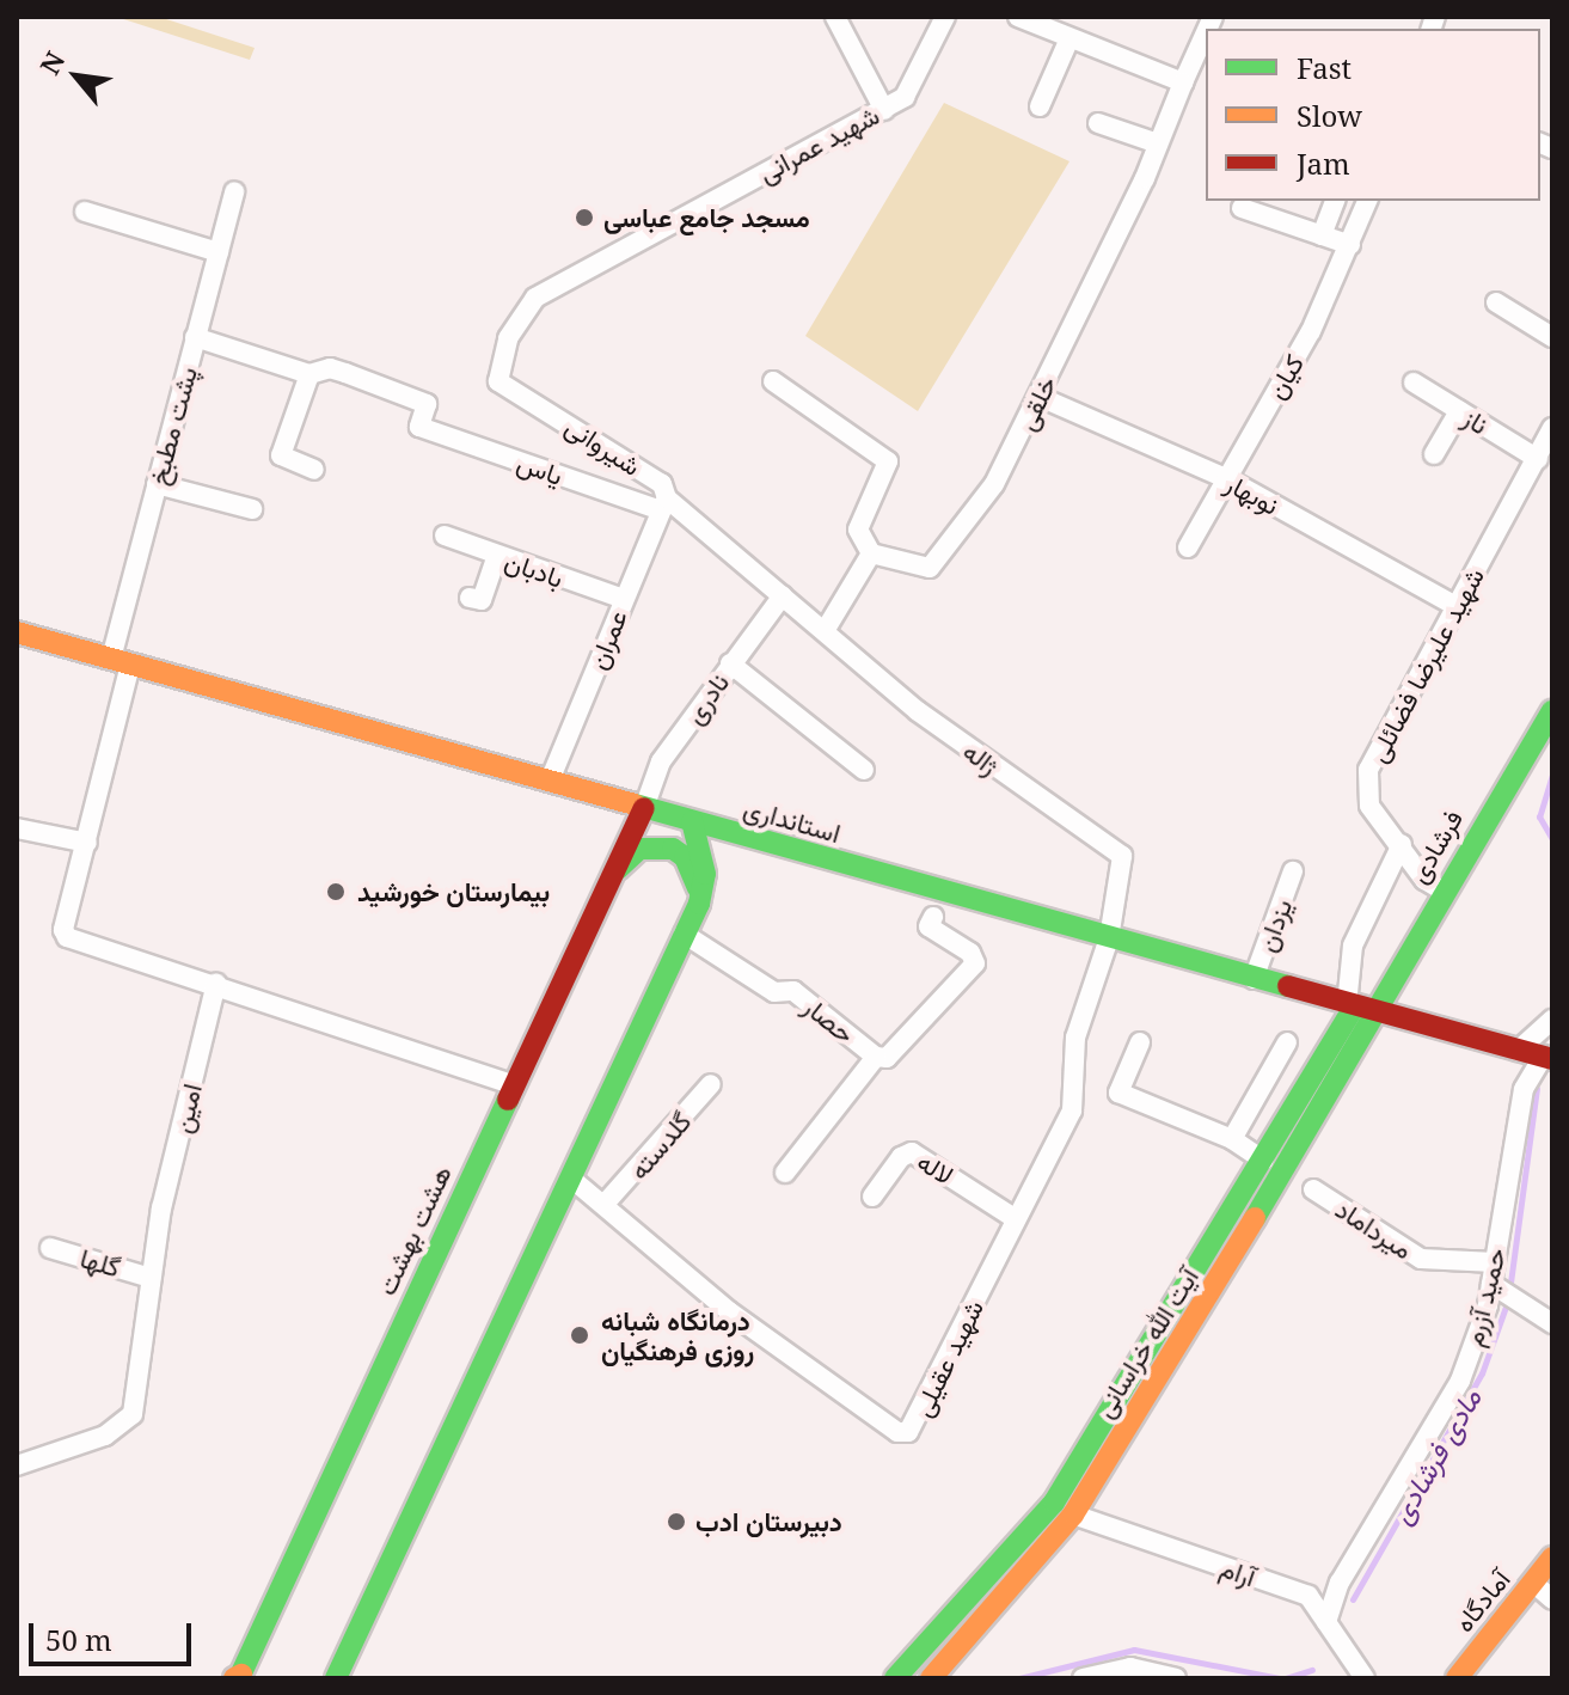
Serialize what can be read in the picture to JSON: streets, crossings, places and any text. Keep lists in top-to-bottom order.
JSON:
{
  "streets": {
    "main road": [
      "استانداری",
      "فرشادی",
      "هشت بهشت",
      "آیت الله خراسانی",
      "آمادگاه"
    ],
    "street": [
      "شهید عمرانی",
      "کیان",
      "خلقی",
      "ناز",
      "پشت مطبخ",
      "شیروانی",
      "یاس",
      "نوبهار",
      "بادبان",
      "عمران",
      "شهید علیرضا فضائلی",
      "نادری",
      "ژاله",
      "یزدان",
      "حصار",
      "امین",
      "گلدسته",
      "لاله",
      "میرداماد",
      "گلها",
      "حمید آزرم",
      "شهید عقیلی",
      "آرام"
    ]
  },
  "crossings": [
    ["شهید عمرانی", "شیروانی"],
    ["کیان", "نوبهار"],
    ["خلقی", "نوبهار"],
    ["ناز", "شهید علیرضا فضائلی"],
    ["پشت مطبخ", "استانداری"],
    ["پشت مطبخ", "امین"],
    ["شیروانی", "یاس"],
    ["شیروانی", "عمران"],
    ["شیروانی", "نادری"],
    ["شیروانی", "ژاله"],
    ["یاس", "عمران"],
    ["نوبهار", "شهید علیرضا فضائلی"],
    ["بادبان", "عمران"],
    ["عمران", "استانداری"],
    ["شهید علیرضا فضائلی", "فرشادی"],
    ["نادری", "ژاله"],
    ["نادری", "استانداری"],
    ["نادری", "هشت بهشت"],
    ["ژاله", "استانداری"],
    ["ژاله", "شهید عقیلی"],
    ["استانداری", "فرشادی"],
    ["استانداری", "یزدان"],
    ["استانداری", "هشت بهشت"],
    ["استانداری", "حمید آزرم"],
    ["استانداری", "آیت الله خراسانی"],
    ["استانداری", "شهید عقیلی"],
    ["فرشادی", "آیت الله خراسانی"],
    ["امین", "گلها"],
    ["گلدسته", "شهید عقیلی"],
    ["لاله", "شهید عقیلی"],
    ["میرداماد", "حمید آزرم"],
    ["حمید آزرم", "آرام"],
    ["آیت الله خراسانی", "آرام"]
  ],
  "water": ["مادی فرشادی"],
  "places": [
    "مسجد جامع عباسی",
    "بیمارستان خورشید",
    "درمانگاه شبانه روزی فرهنگیان",
    "دبیرستان ادب"
  ],
  "legend": ["Fast", "Slow", "Jam"],
  "scale_bar": "50 m",
  "north": "top left"
}
